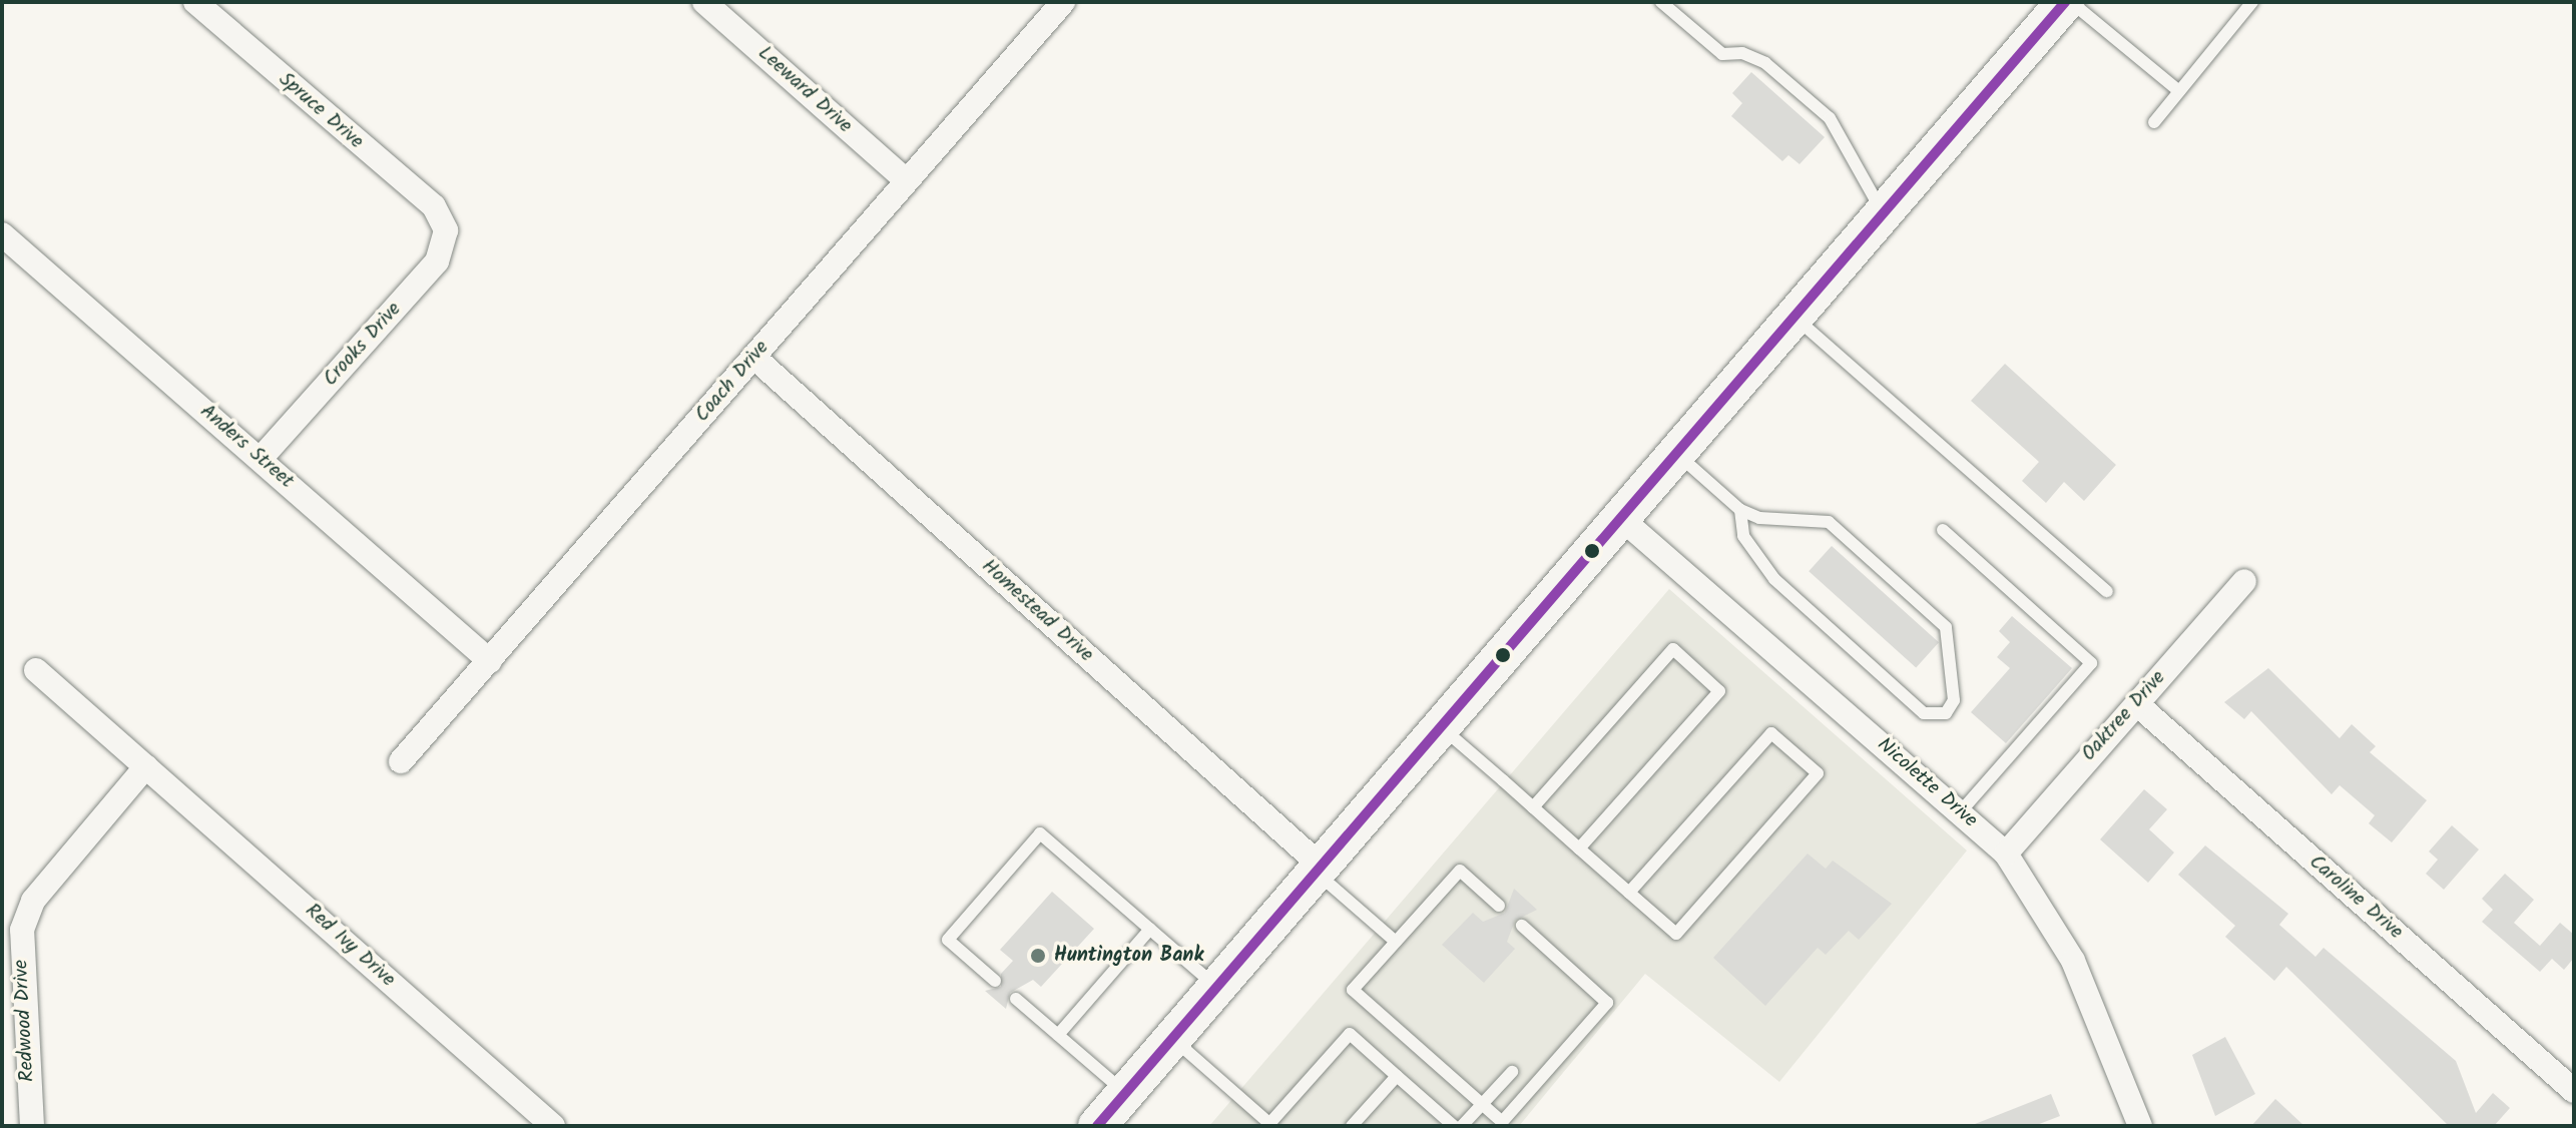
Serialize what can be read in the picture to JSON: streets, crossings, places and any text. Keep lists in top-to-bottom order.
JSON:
{
  "streets": {
    "street": [
      "Leeward Drive",
      "Spruce Drive",
      "Crooks Drive",
      "Coach Drive",
      "Anders Street",
      "Homestead Drive",
      "Oaktree Drive",
      "Nicolette Drive",
      "Caroline Drive",
      "Red Ivy Drive",
      "Redwood Drive"
    ]
  },
  "crossings": [
    ["Leeward Drive", "Coach Drive"],
    ["Spruce Drive", "Crooks Drive"],
    ["Crooks Drive", "Anders Street"],
    ["Coach Drive", "Anders Street"],
    ["Coach Drive", "Homestead Drive"],
    ["Oaktree Drive", "Nicolette Drive"],
    ["Oaktree Drive", "Caroline Drive"],
    ["Red Ivy Drive", "Redwood Drive"]
  ],
  "places": ["Huntington Bank"]
}
